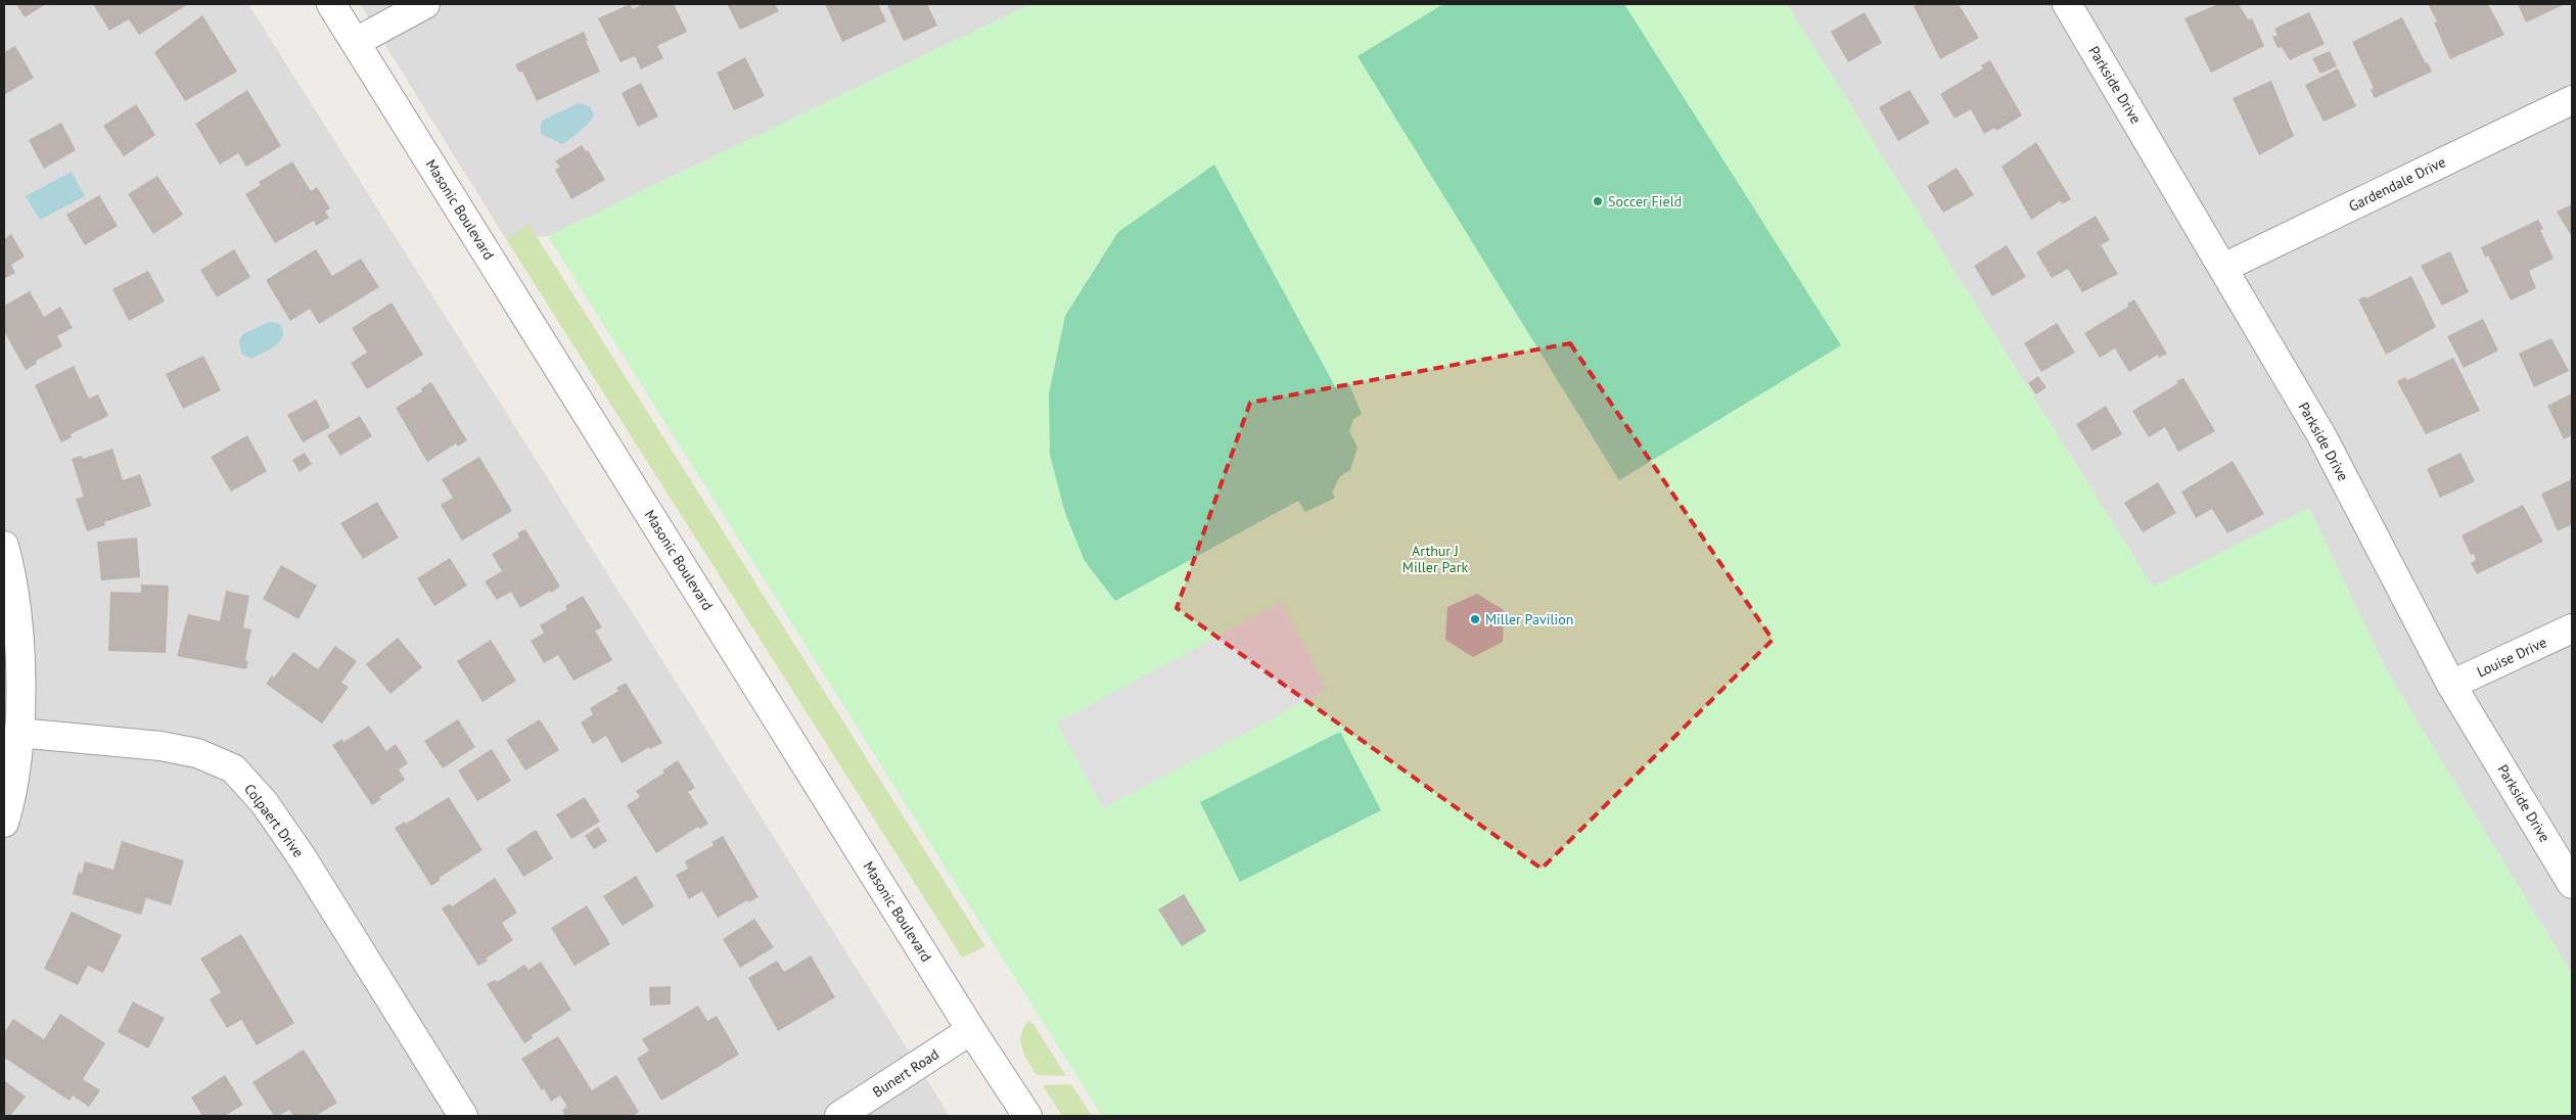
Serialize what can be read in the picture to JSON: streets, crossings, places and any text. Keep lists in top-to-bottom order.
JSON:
{
  "streets": {
    "street": [
      "Parkside Drive",
      "Gardendale Drive",
      "Masonic Boulevard",
      "Louise Drive",
      "Colpaert Drive",
      "Bunert Road"
    ]
  },
  "crossings": [
    ["Parkside Drive", "Gardendale Drive"],
    ["Parkside Drive", "Louise Drive"],
    ["Masonic Boulevard", "Bunert Road"]
  ],
  "parks": ["Arthur J Miller Park"],
  "places": ["Soccer Field", "Miller Pavilion"]
}
